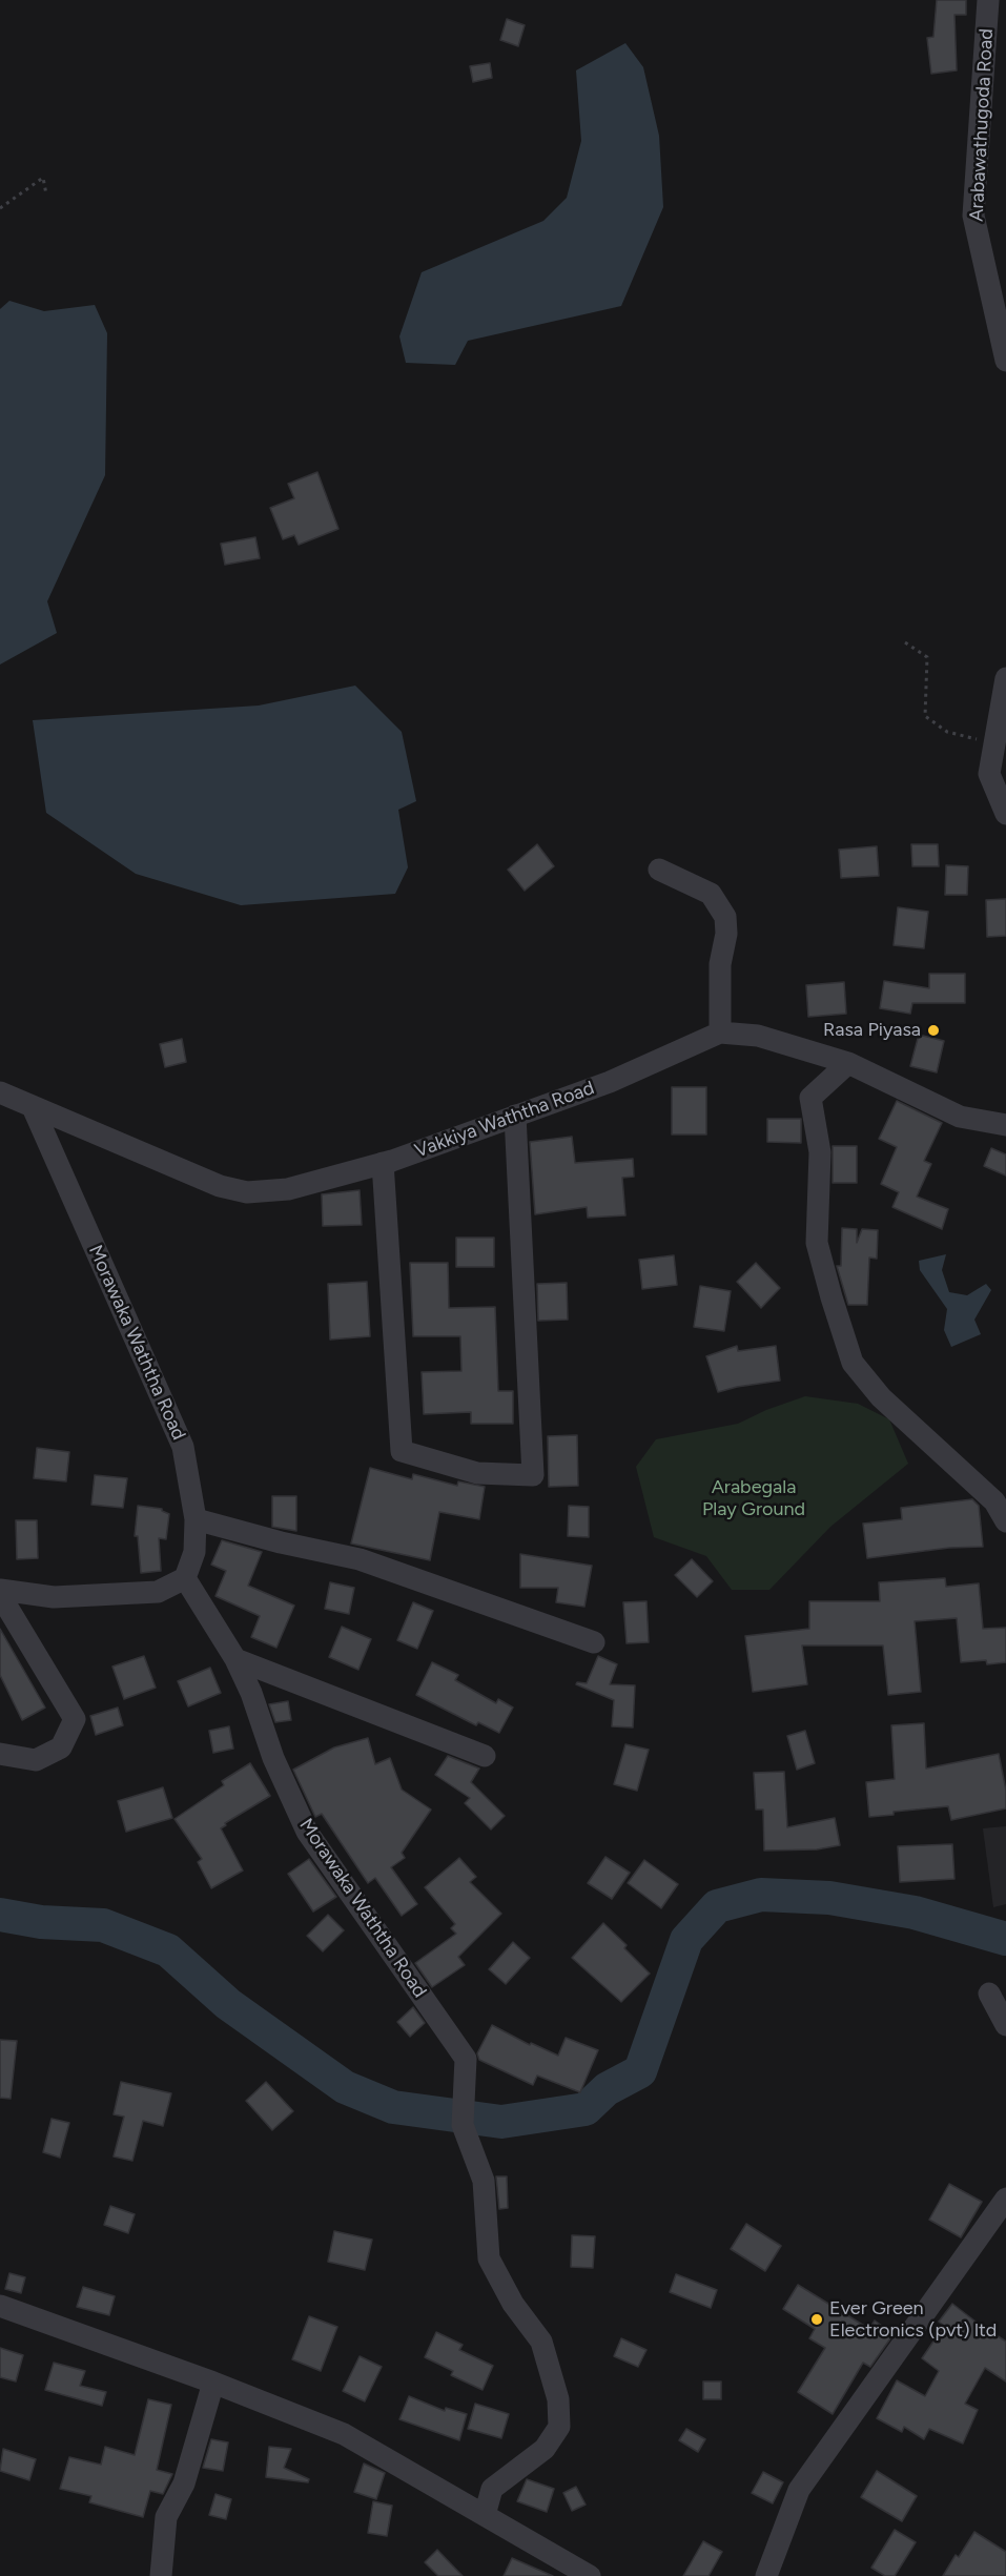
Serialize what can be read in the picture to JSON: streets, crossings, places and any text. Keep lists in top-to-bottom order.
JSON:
{
  "streets": {
    "street": ["Arabawathugoda Road", "Vakkiya Waththa Road", "Morawaka Waththa Road"]
  },
  "crossings": [
    ["Vakkiya Waththa Road", "Morawaka Waththa Road"]
  ],
  "parks": ["Arabegala Play Ground"],
  "places": ["Rasa Piyasa", "Ever Green Electronics (pvt) ltd"]
}
